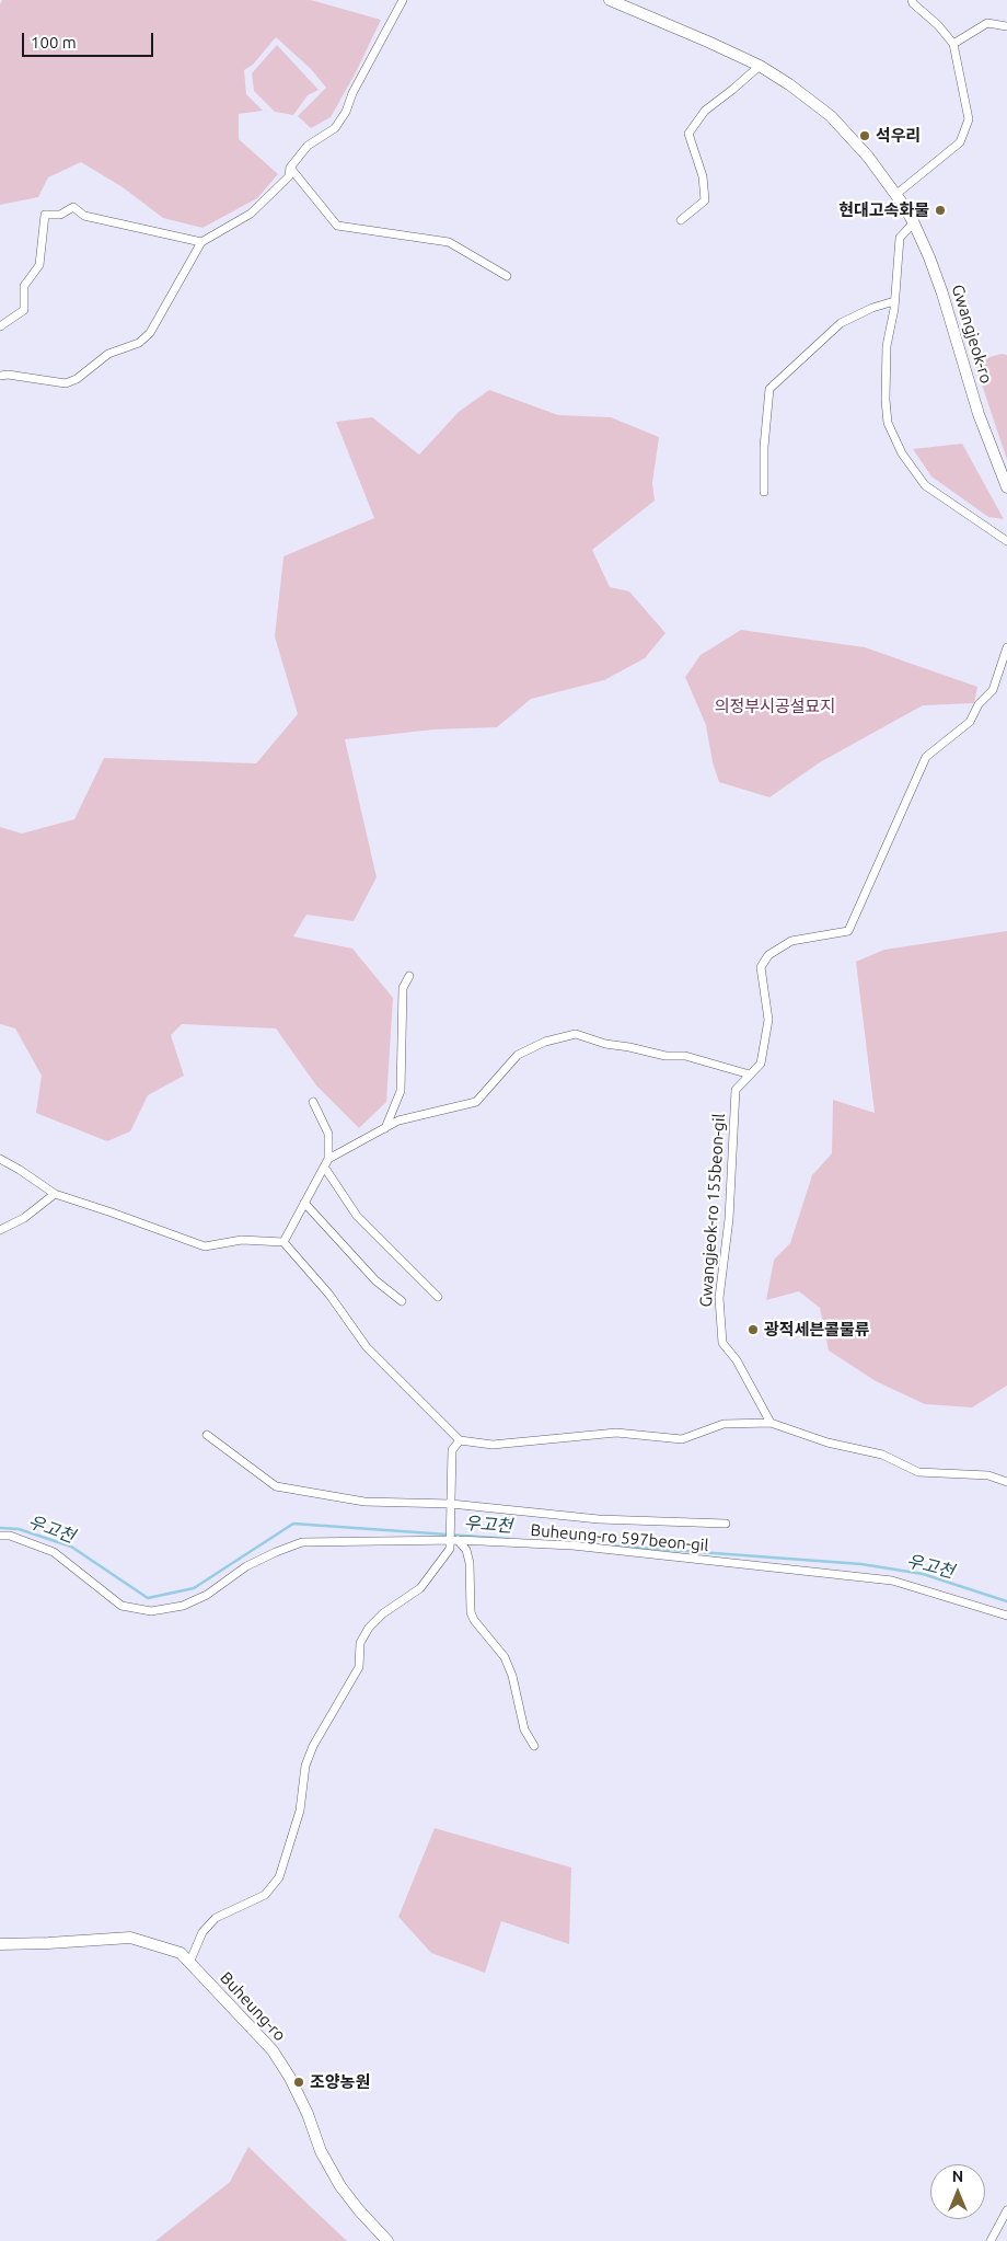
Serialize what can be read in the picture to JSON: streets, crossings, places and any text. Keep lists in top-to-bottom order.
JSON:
{
  "streets": {
    "main road": ["Gwangjeok-ro", "Buheung-ro"],
    "street": ["Gwangjeok-ro 155beon-gil", "Buheung-ro 597beon-gil"]
  },
  "water": ["우고천"],
  "parks": ["의정부시공설묘지"],
  "places": [
    "석우리",
    "현대고속화물",
    "광적세븐콜물류",
    "조양농원"
  ],
  "scale_bar": "100 m",
  "north": "top"
}
